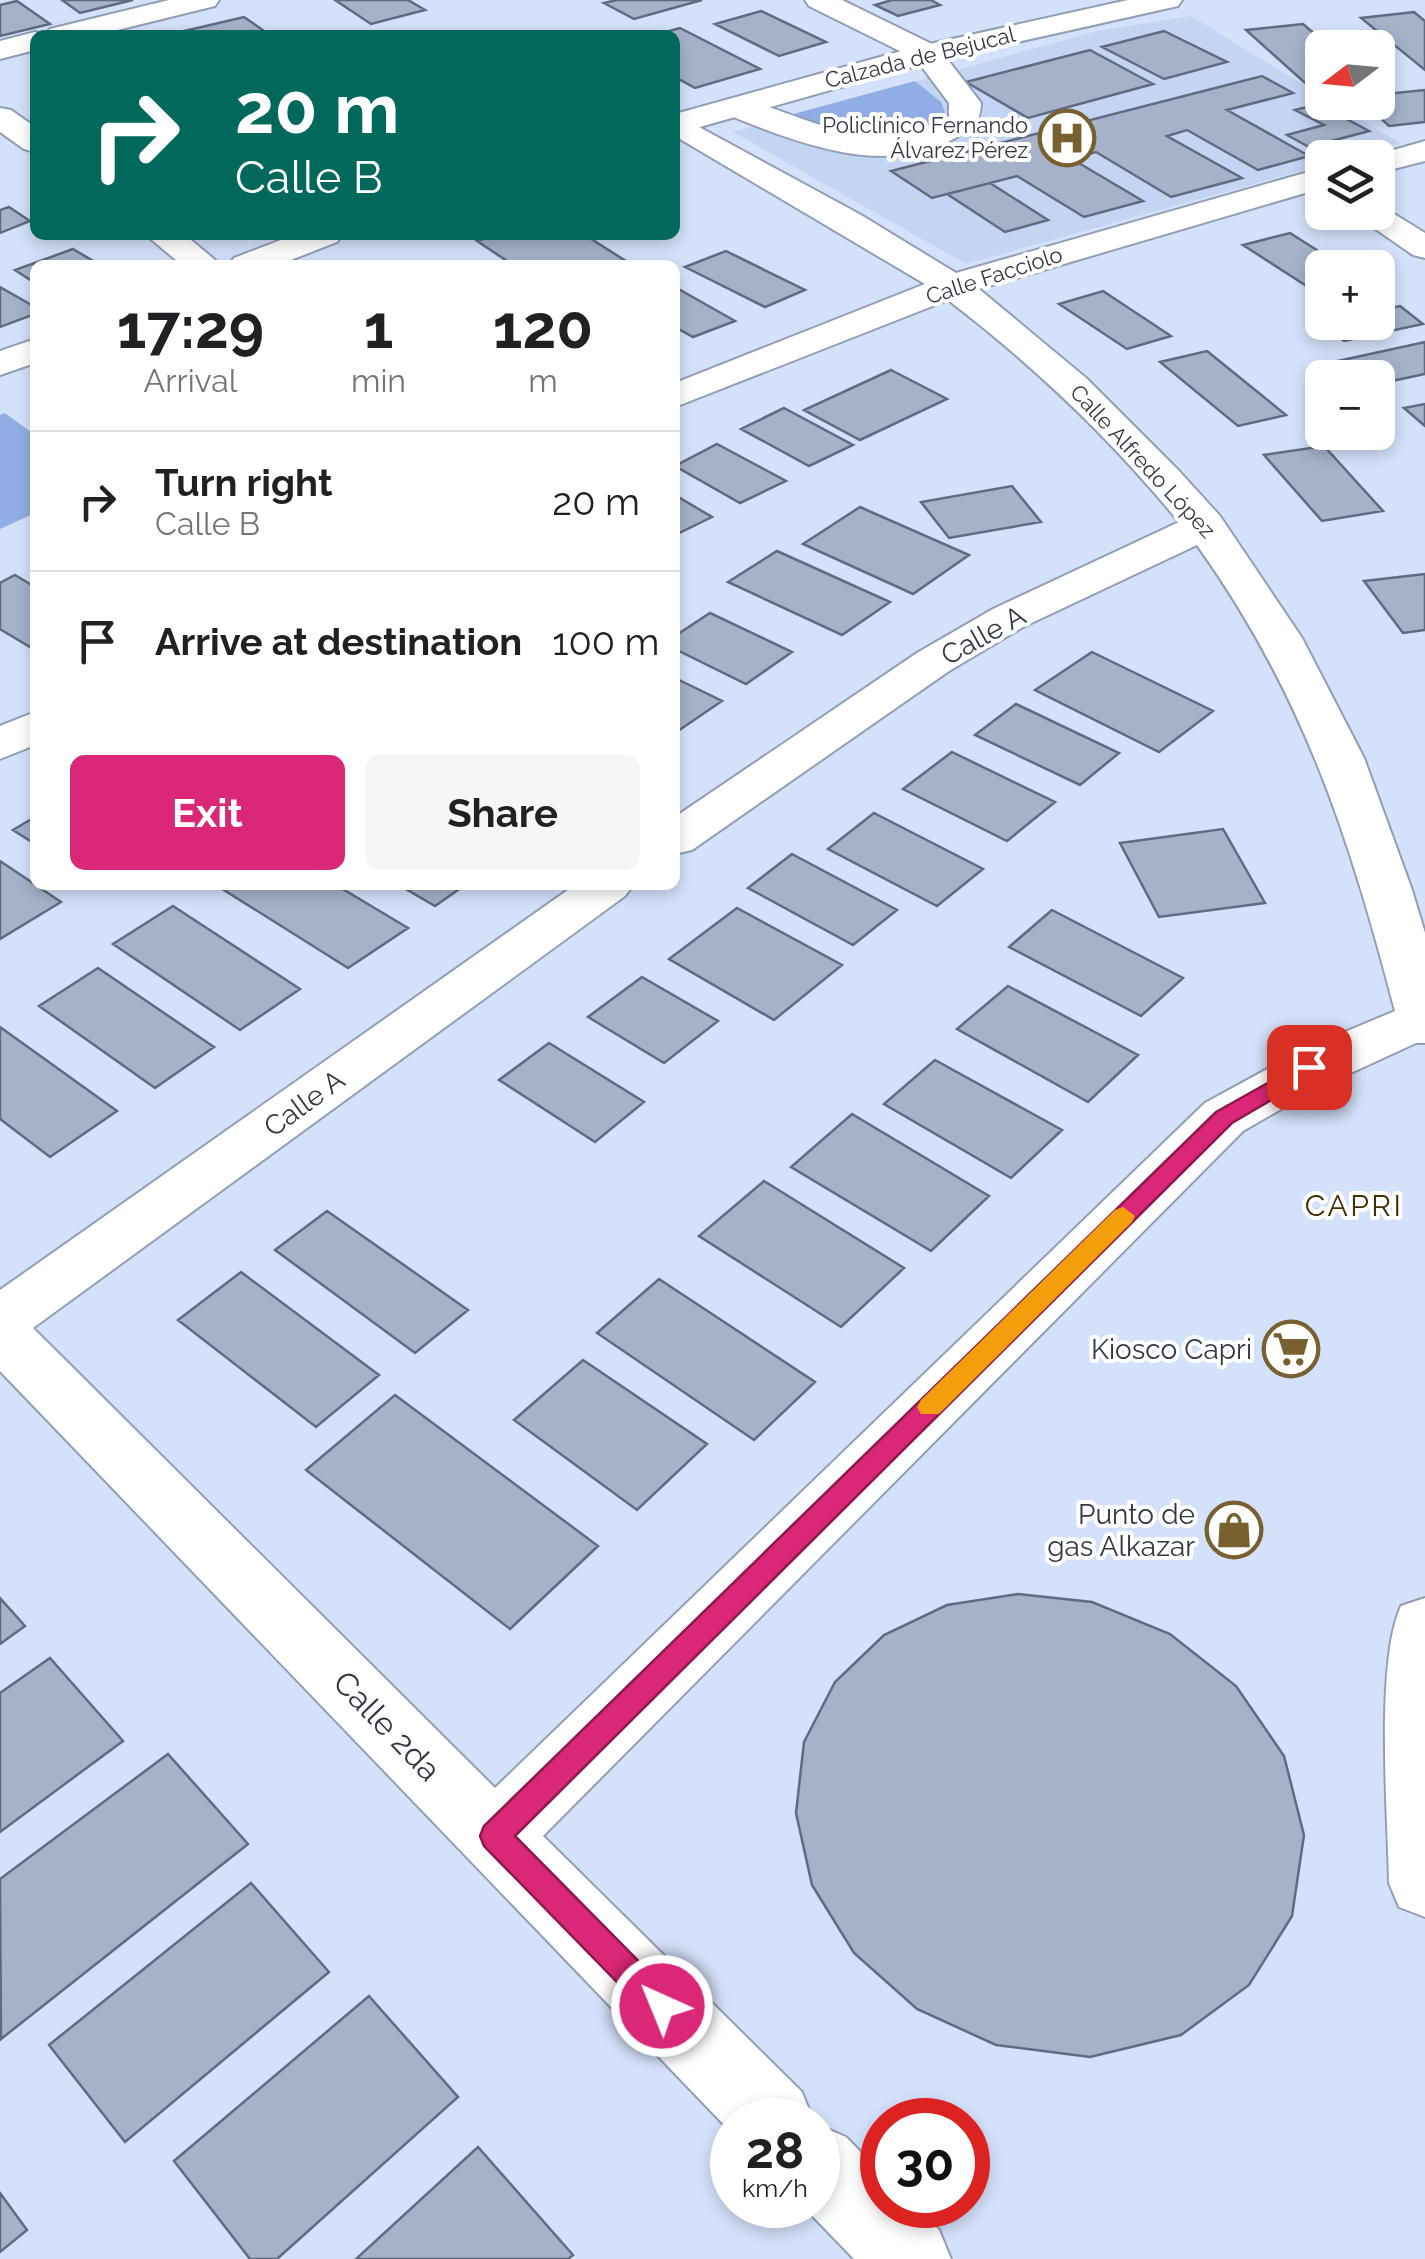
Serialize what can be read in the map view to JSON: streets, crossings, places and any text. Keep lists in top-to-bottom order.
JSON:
{
  "streets": {
    "street": [
      "Calzada de Bejucal",
      "Calle Facciolo",
      "Calle Alfredo López",
      "Calle A",
      "Calle 2da"
    ]
  },
  "crossings": [
    ["Calle Facciolo", "Calle Alfredo López"],
    ["Calle Alfredo López", "Calle A"]
  ],
  "districts": ["CAPRI"],
  "places": {
    "hospital": ["Policlínico Fernando Álvarez Pérez"],
    "supermarket": ["Kiosco Capri"],
    "shop": ["Punto de gas Alkazar"]
  },
  "north": "left",
  "page": {
    "map_buttons": ["+", "−"],
    "turn": ["20 m", "Calle B"],
    "eta": [
      "17:29",
      "Arrival",
      "1",
      "min",
      "120",
      "m"
    ],
    "list": [
      {
        "name": "Turn right",
        "note": "Calle B",
        "value": "20 m"
      },
      {
        "name": "Arrive at destination",
        "value": "100 m"
      }
    ],
    "buttons": ["Exit", "Share"],
    "speed": "28 km/h",
    "limit": "30"
  }
}
